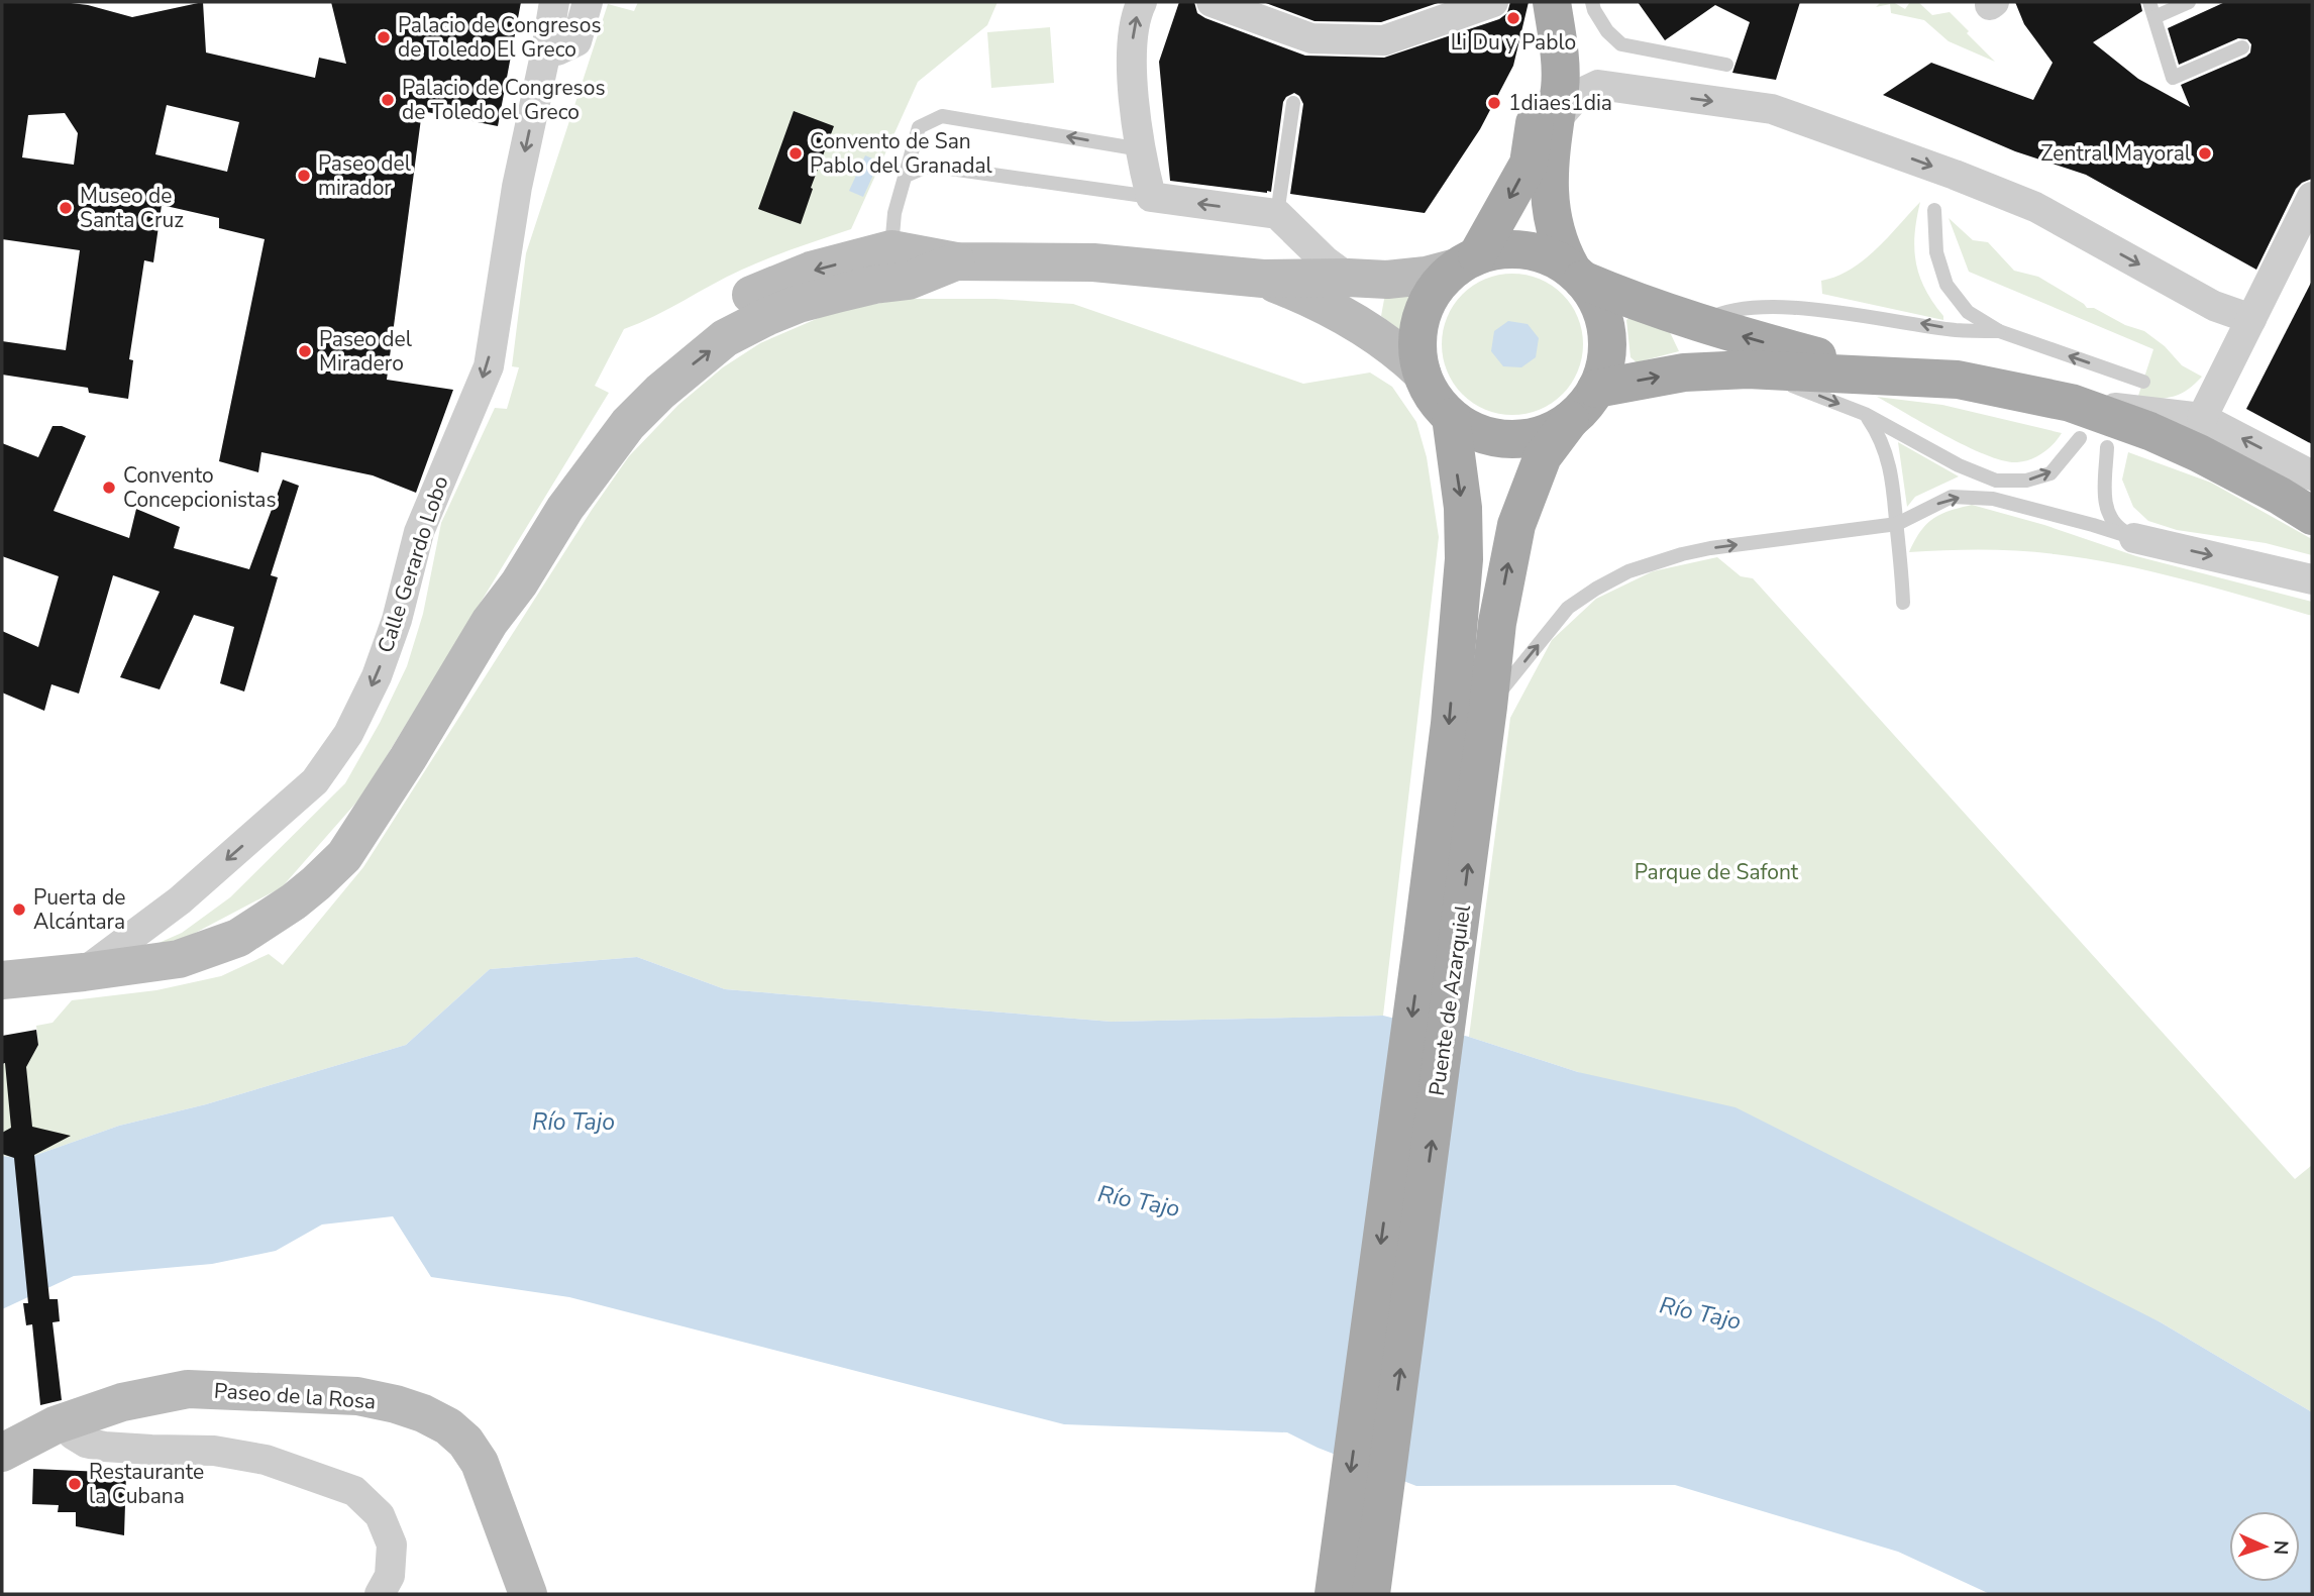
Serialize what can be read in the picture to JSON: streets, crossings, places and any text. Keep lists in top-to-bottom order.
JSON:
{
  "streets": {
    "main road": ["Puente de Azarquiel"],
    "street": ["Calle Gerardo Lobo", "Paseo de la Rosa"]
  },
  "one_way": ["Calle Gerardo Lobo"],
  "water": ["Río Tajo"],
  "parks": ["Parque de Safont"],
  "places": [
    "Li Du y Pablo",
    "Palacio de Congresos de Toledo El Greco",
    "Palacio de Congresos de Toledo el Greco",
    "1diaes1dia",
    "Convento de San Pablo del Granadal",
    "Zentral Mayoral",
    "Paseo del mirador",
    "Museo de Santa Cruz",
    "Paseo del Miradero",
    "Convento Concepcionistas",
    "Puerta de Alcántara",
    "Restaurante la Cubana"
  ],
  "north": "right"
}
